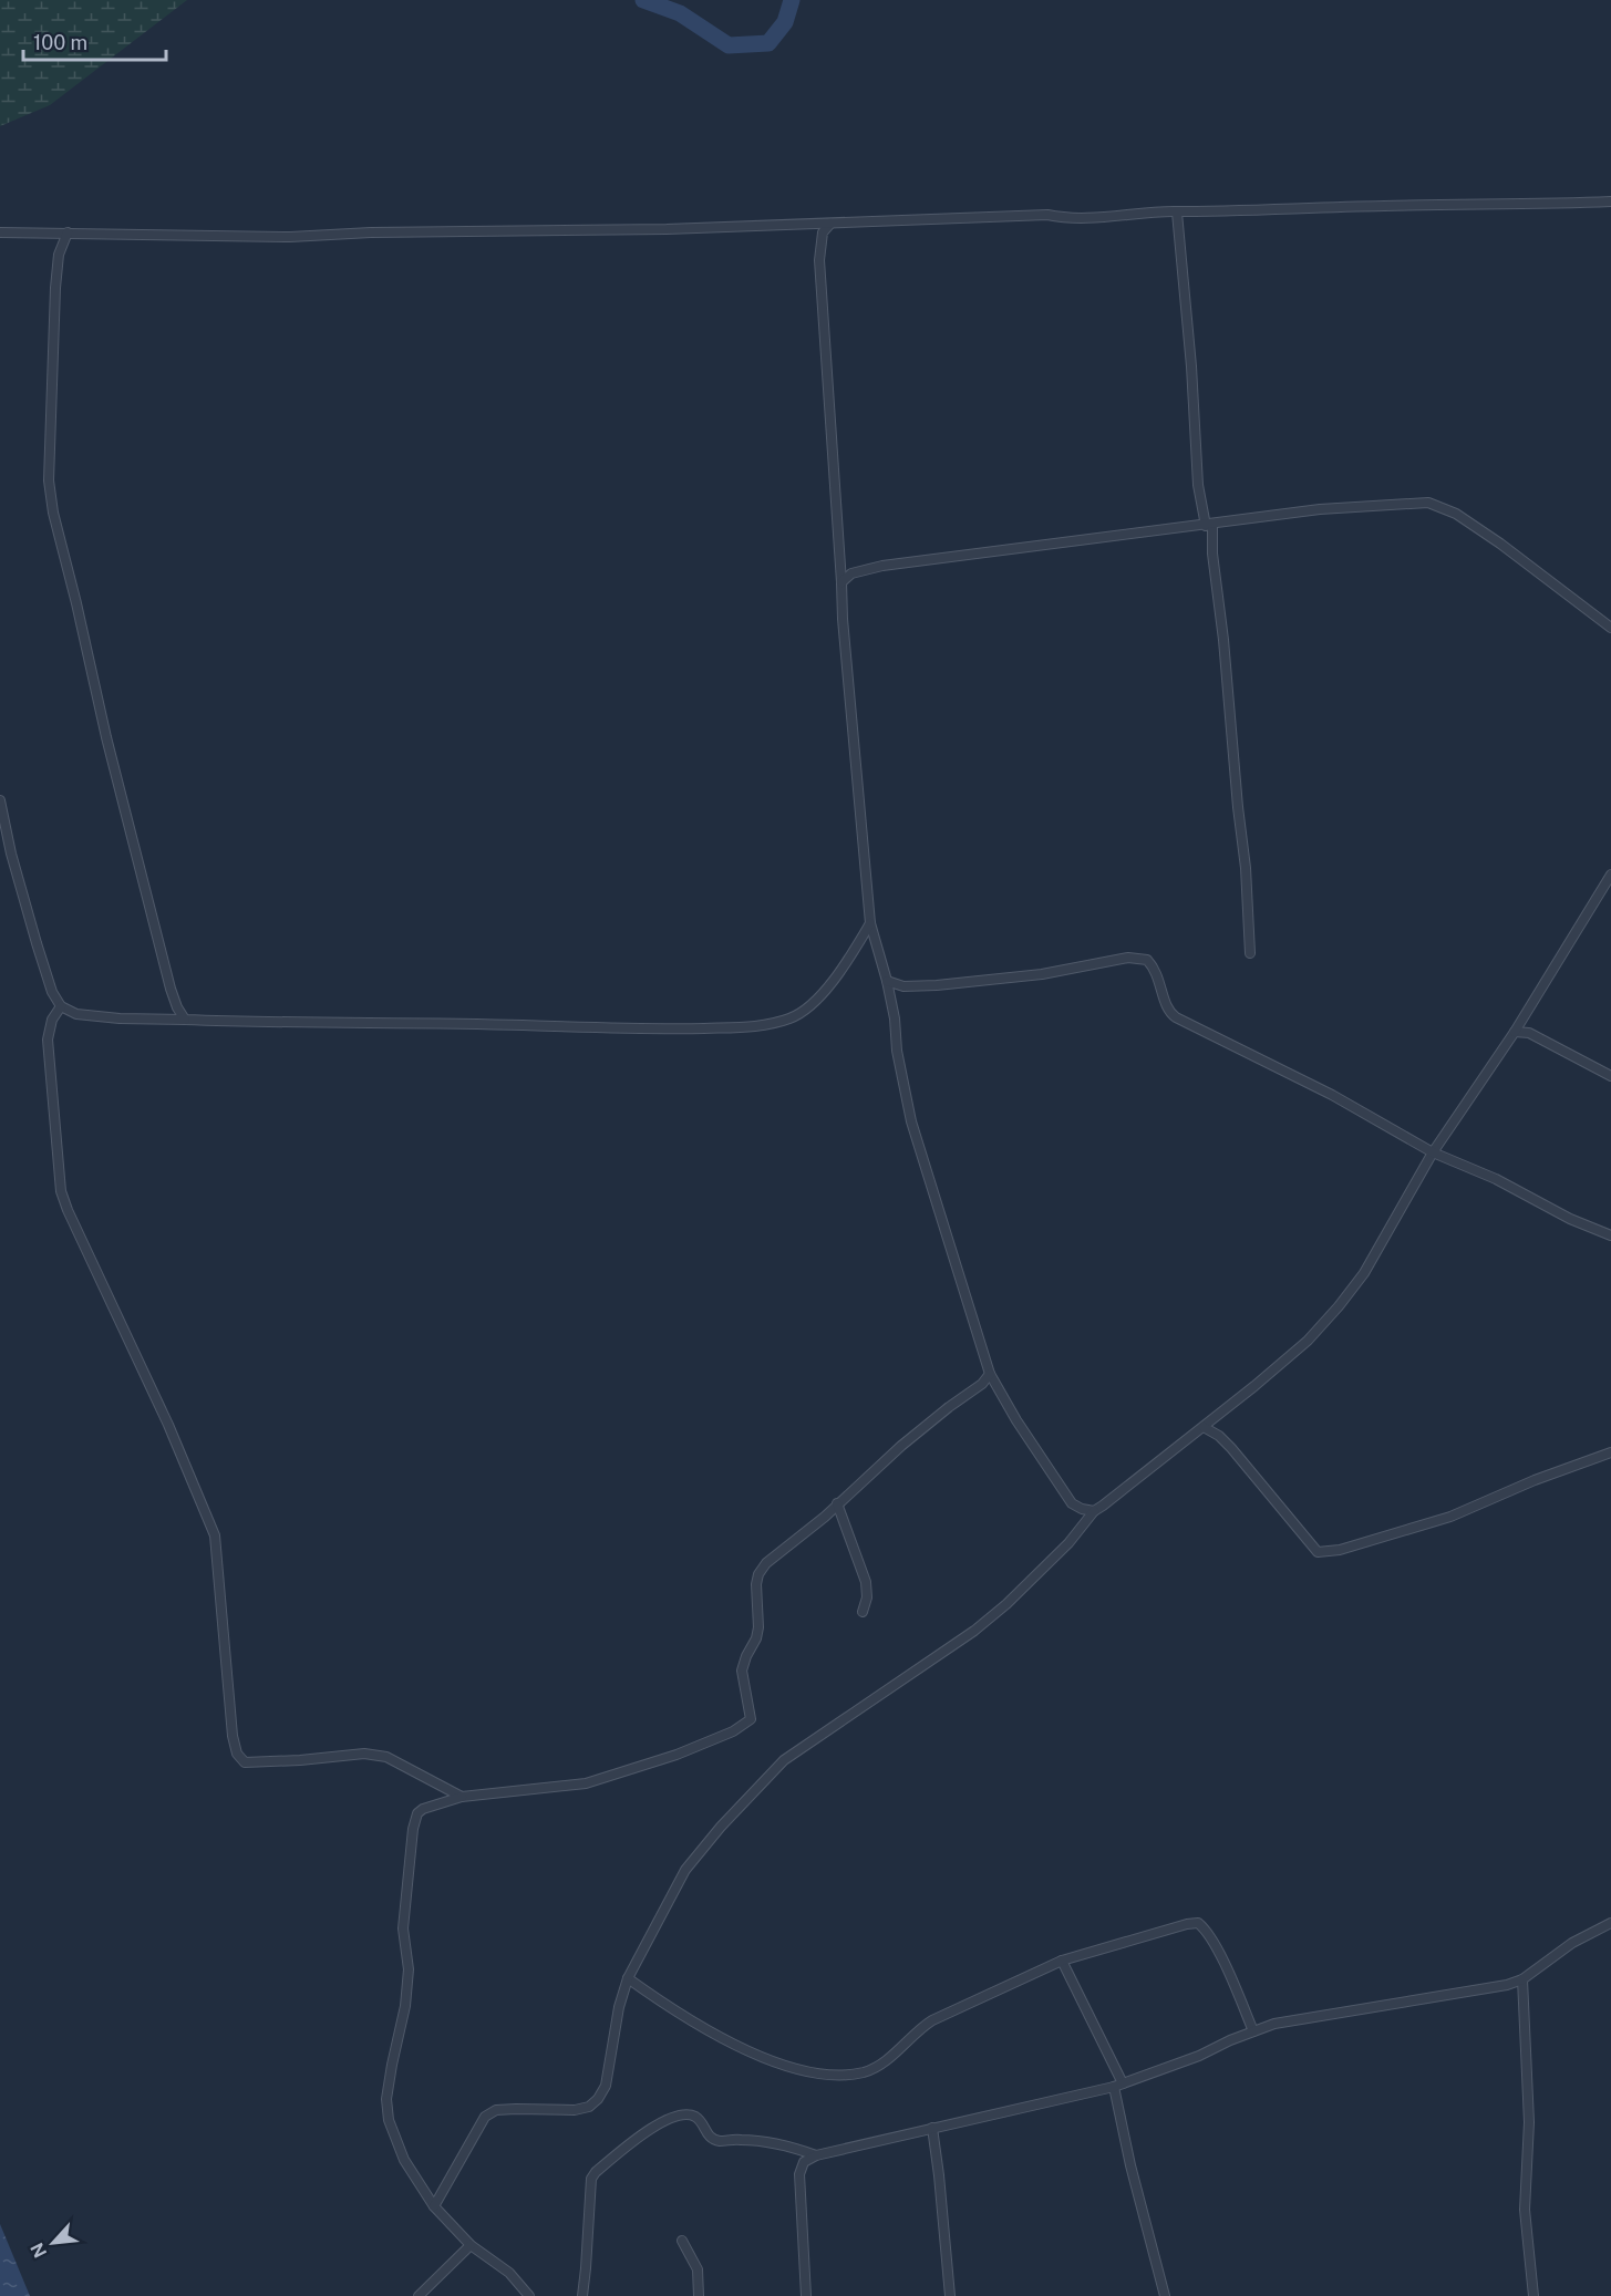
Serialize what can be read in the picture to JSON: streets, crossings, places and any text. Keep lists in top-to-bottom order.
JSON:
{
  "scale_bar": "100 m",
  "north": "bottom left"
}
